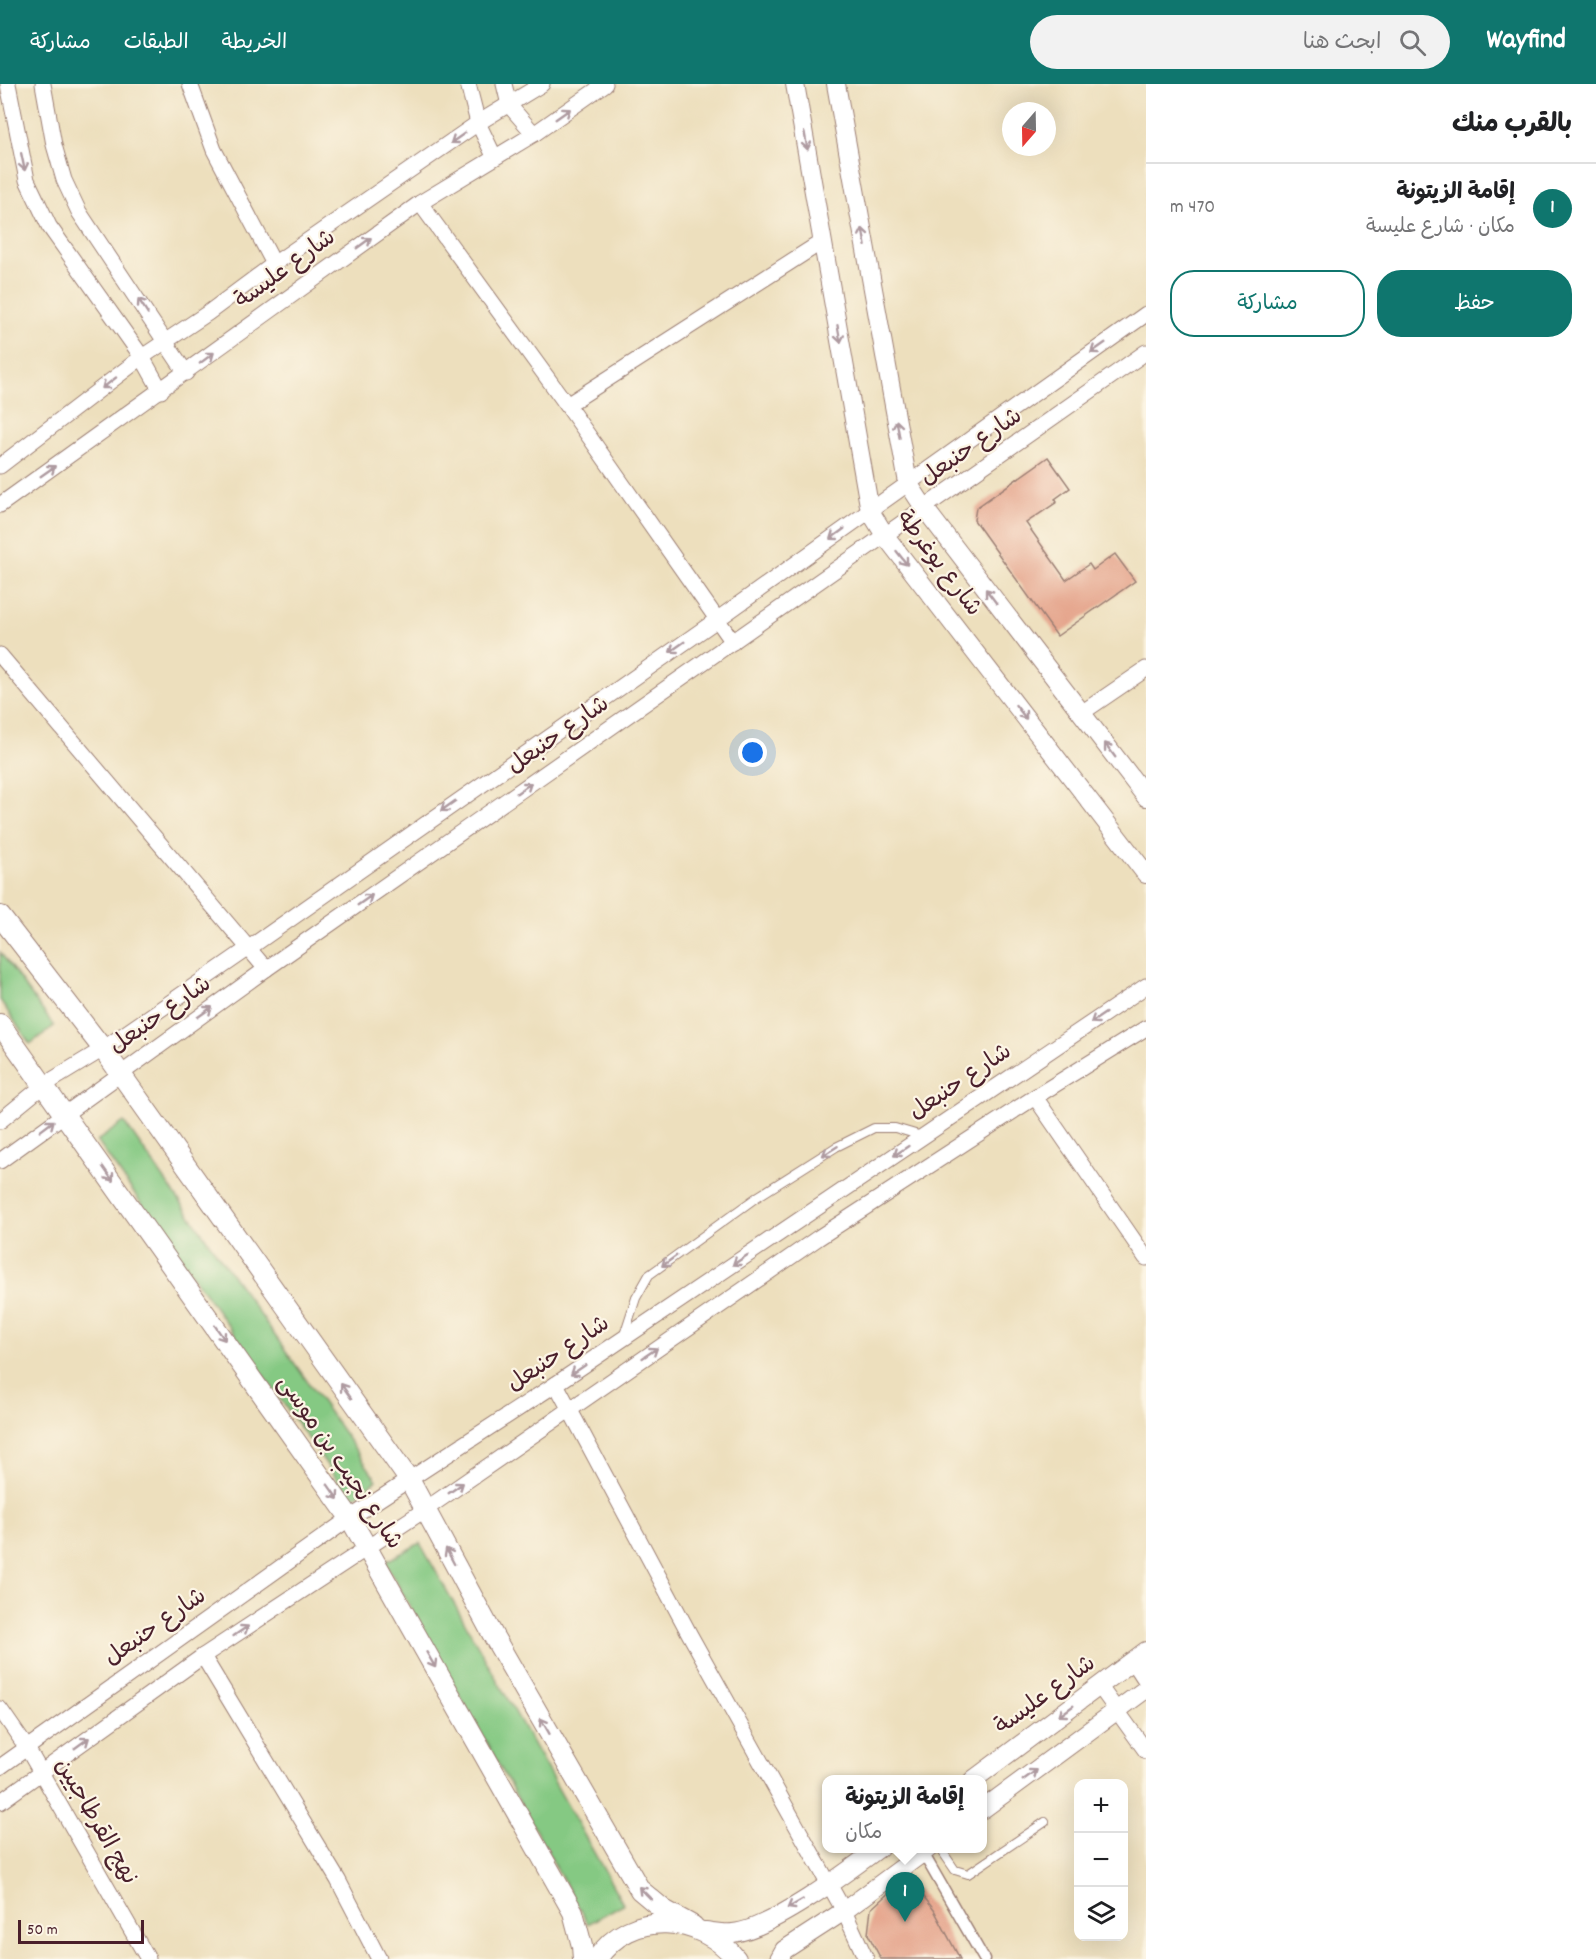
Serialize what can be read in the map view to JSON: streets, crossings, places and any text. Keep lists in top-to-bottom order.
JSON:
{
  "streets": {
    "main road": ["شارع نجيب بن موسى"],
    "street": [
      "شارع عليسة",
      "شارع حنبعل",
      "شارع يوغرطة",
      "نهج القرطاجيين"
    ]
  },
  "crossings": [
    ["شارع حنبعل", "شارع يوغرطة"],
    ["شارع حنبعل", "شارع نجيب بن موسى"],
    ["شارع حنبعل", "نهج القرطاجيين"]
  ],
  "scale_bar": "50 m",
  "north": "bottom",
  "page": {
    "header": "Wayfind",
    "search": "ابحث هنا",
    "nav": ["الخريطة", "الطبقات", "مشاركة"],
    "heading": "بالقرب منك",
    "list": [
      {
        "mark": "1",
        "name": "إقامة الزيتونة",
        "note": "مكان · شارع عليسة",
        "value": "470 m"
      }
    ],
    "buttons": ["حفظ", "مشاركة"],
    "popup": ["إقامة الزيتونة", "مكان"],
    "map_buttons": ["+", "−"],
    "pins": "1",
    "scale": "50 m"
  }
}
